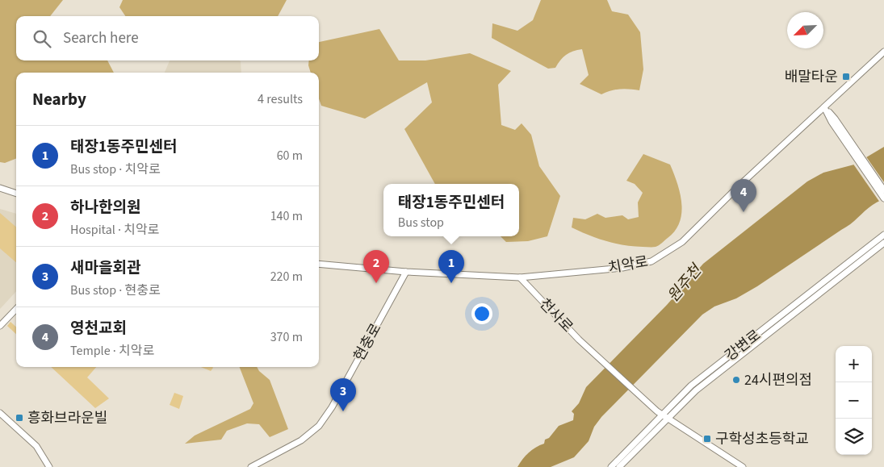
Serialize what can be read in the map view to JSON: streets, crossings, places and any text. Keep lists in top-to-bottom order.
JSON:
{
  "streets": {
    "street": [
      "치악로",
      "천사로",
      "현충로",
      "강변로"
    ]
  },
  "crossings": [
    ["치악로", "천사로"],
    ["치악로", "현충로"],
    ["천사로", "강변로"]
  ],
  "water": ["원주천"],
  "places": {
    "transit": ["배말타운", "흥화브라운빌", "구학성초등학교"],
    "other": ["24시편의점"]
  },
  "north": "bottom left",
  "page": {
    "search": "Search here",
    "heading": ["Nearby", "4 results"],
    "list": [
      {
        "mark": "1",
        "name": "태장1동주민센터",
        "note": "Bus stop · 치악로",
        "value": "60 m"
      },
      {
        "mark": "2",
        "name": "하나한의원",
        "note": "Hospital · 치악로",
        "value": "140 m"
      },
      {
        "mark": "3",
        "name": "새마을회관",
        "note": "Bus stop · 현충로",
        "value": "220 m"
      },
      {
        "mark": "4",
        "name": "영천교회",
        "note": "Temple · 치악로",
        "value": "370 m"
      }
    ],
    "pins": [
      "4",
      "1",
      "2",
      "3"
    ],
    "popup": ["태장1동주민센터", "Bus stop"],
    "map_buttons": ["+", "−"]
  }
}
